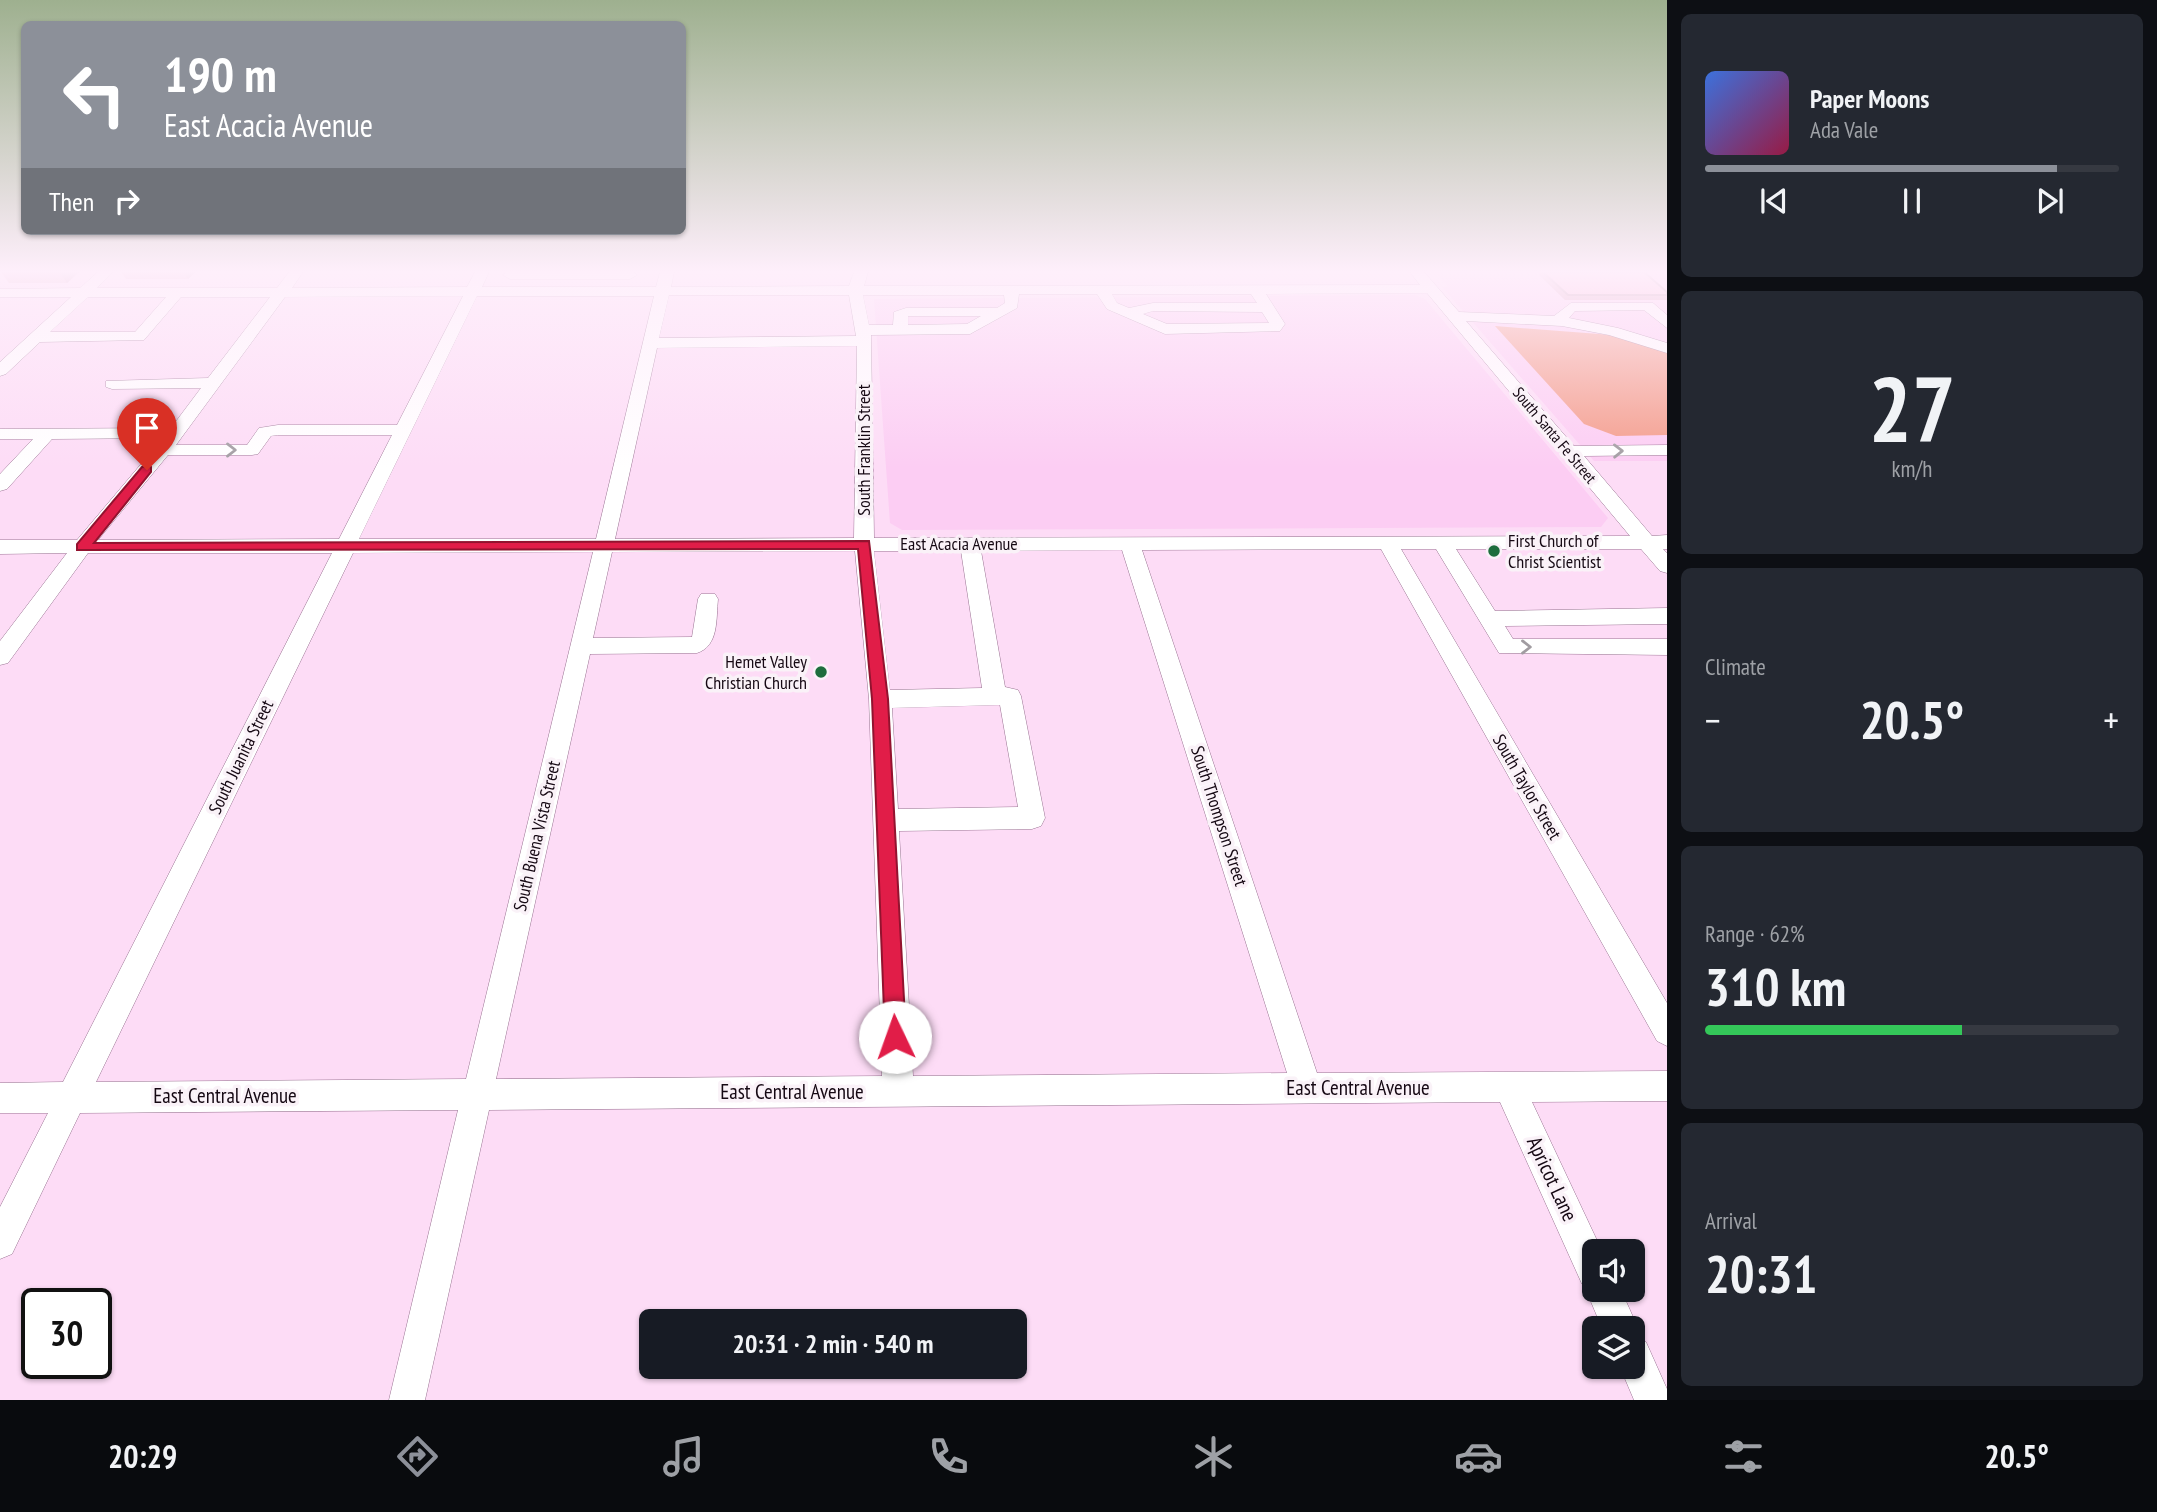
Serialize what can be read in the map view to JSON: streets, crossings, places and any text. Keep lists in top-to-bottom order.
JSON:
{
  "streets": {
    "street": [
      "South Santa Fe Street",
      "South Franklin Street",
      "East Acacia Avenue",
      "South Juanita Street",
      "South Taylor Street",
      "South Thompson Street",
      "South Buena Vista Street",
      "East Central Avenue",
      "Apricot Lane"
    ]
  },
  "crossings": [
    ["South Santa Fe Street", "East Acacia Avenue"],
    ["South Franklin Street", "East Acacia Avenue"],
    ["South Franklin Street", "East Central Avenue"],
    ["East Acacia Avenue", "South Juanita Street"],
    ["East Acacia Avenue", "South Taylor Street"],
    ["East Acacia Avenue", "South Thompson Street"],
    ["East Acacia Avenue", "South Buena Vista Street"],
    ["South Juanita Street", "East Central Avenue"],
    ["South Thompson Street", "East Central Avenue"],
    ["South Buena Vista Street", "East Central Avenue"],
    ["East Central Avenue", "Apricot Lane"]
  ],
  "places": ["First Church of Christ Scientist", "Hemet Valley Christian Church"],
  "page": {
    "turn": ["190 m", "East Acacia Avenue"],
    "song": ["Paper Moons", "Ada Vale"],
    "then": "Then",
    "tile": [
      ["27", "km/h"],
      "Climate",
      ["Range · 62%", "310 km"],
      ["Arrival", "20:31"]
    ],
    "heat": ["−", "20.5°", "+"],
    "limit": "30",
    "trip": "20:31 · 2 min · 540 m",
    "tabs": ["20:29", "20.5°"]
  }
}
